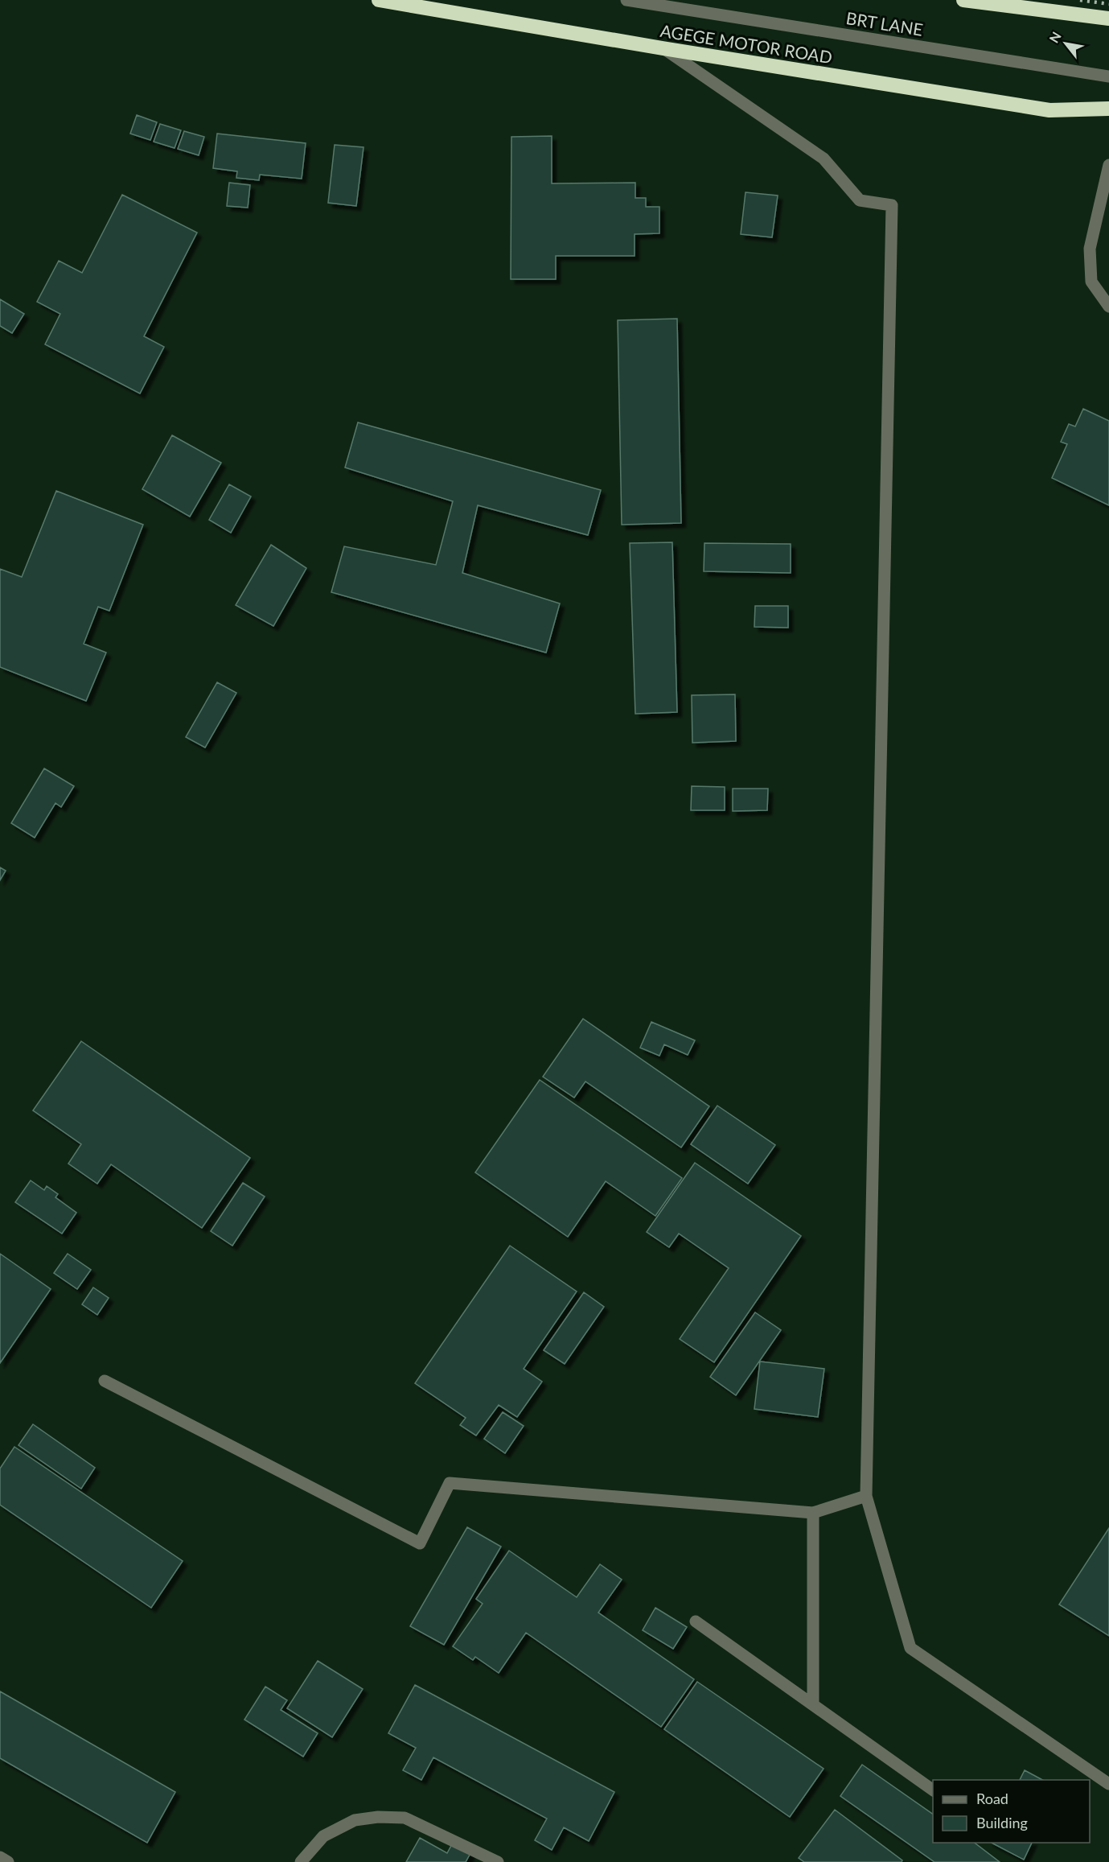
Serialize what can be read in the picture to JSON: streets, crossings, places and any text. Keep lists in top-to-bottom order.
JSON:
{
  "streets": {
    "highway": ["AGEGE MOTOR ROAD"],
    "street": ["BRT LANE"]
  },
  "legend": ["Road", "Building"],
  "north": "top left"
}
